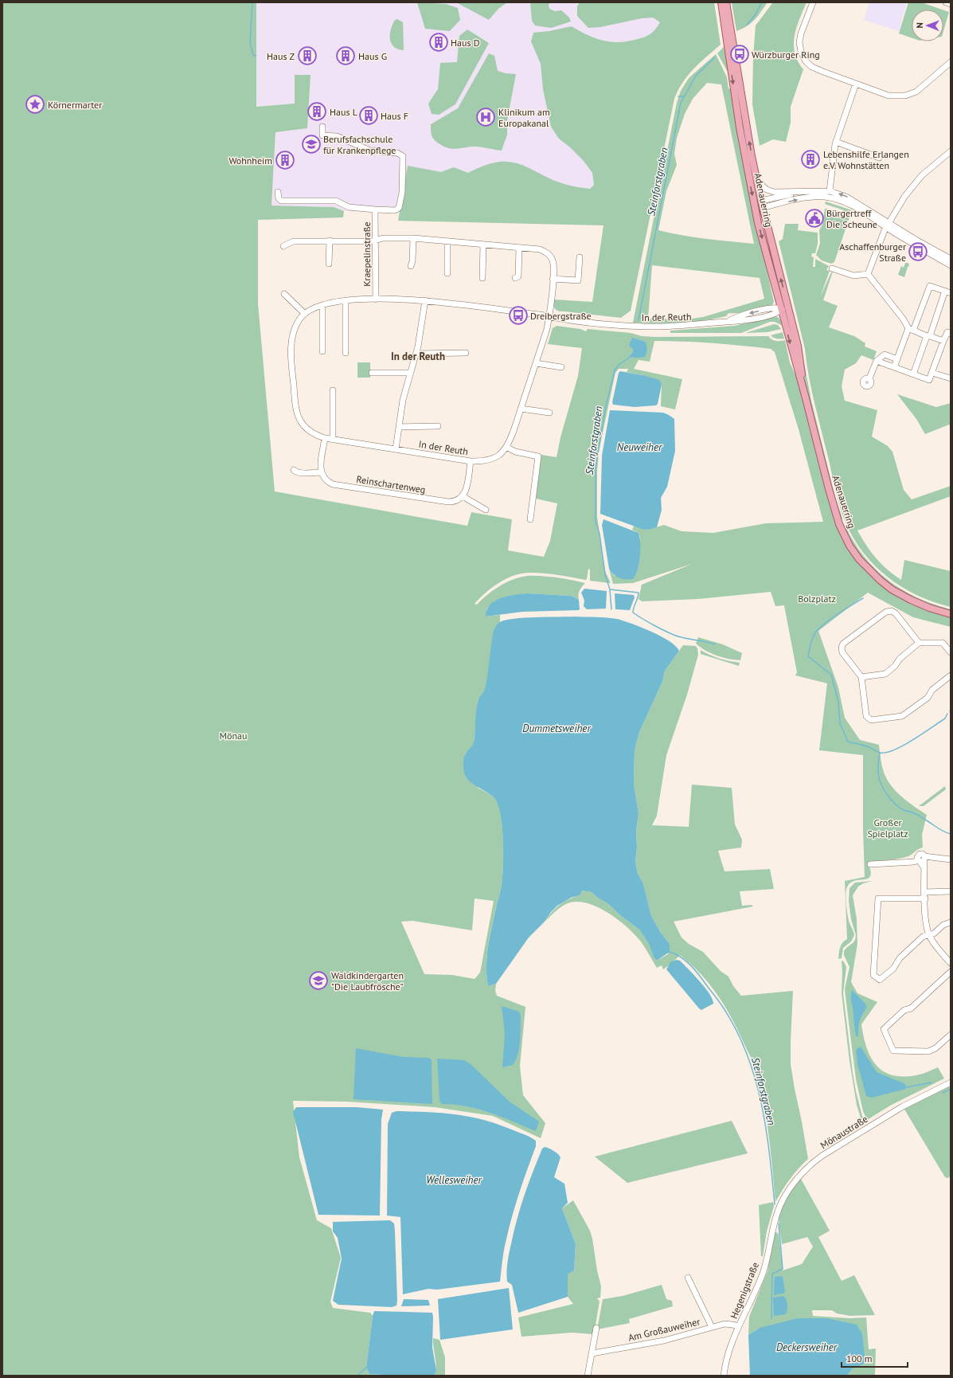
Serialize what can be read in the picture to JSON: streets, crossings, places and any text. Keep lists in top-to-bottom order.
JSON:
{
  "streets": {
    "main road": ["Adenauerring"],
    "street": [
      "Kraepelinstraße",
      "In der Reuth",
      "Reinschartenweg",
      "Mönaustraße",
      "Hegenigstraße",
      "Am Großauweiher"
    ]
  },
  "crossings": [
    ["Adenauerring", "In der Reuth"],
    ["Kraepelinstraße", "In der Reuth"],
    ["Mönaustraße", "Hegenigstraße"],
    ["Hegenigstraße", "Am Großauweiher"]
  ],
  "districts": ["In der Reuth"],
  "water": [
    "Steinforstgraben",
    "Neuweiher",
    "Dummetsweiher",
    "Wellesweiher",
    "Deckersweiher"
  ],
  "parks": ["Bolzplatz", "Mönau", "Großer Spielplatz"],
  "places": {
    "building": [
      "Haus D",
      "Haus Z",
      "Haus G",
      "Haus L",
      "Haus F",
      "Lebenshilfe Erlangen e.V. Wohnstätten",
      "Wohnheim"
    ],
    "bus stop": ["Würzburger Ring", "Aschaffenburger Straße", "Dreibergstraße"],
    "place": ["Körnermarter"],
    "hospital": ["Klinikum am Europakanal"],
    "school or university": ["Berufsfachschule für Krankenpflege", "Waldkindergarten \"Die Laubfrösche\""],
    "public building": ["Bürgertreff Die Scheune"]
  },
  "scale_bar": "100 m",
  "north": "left"
}
